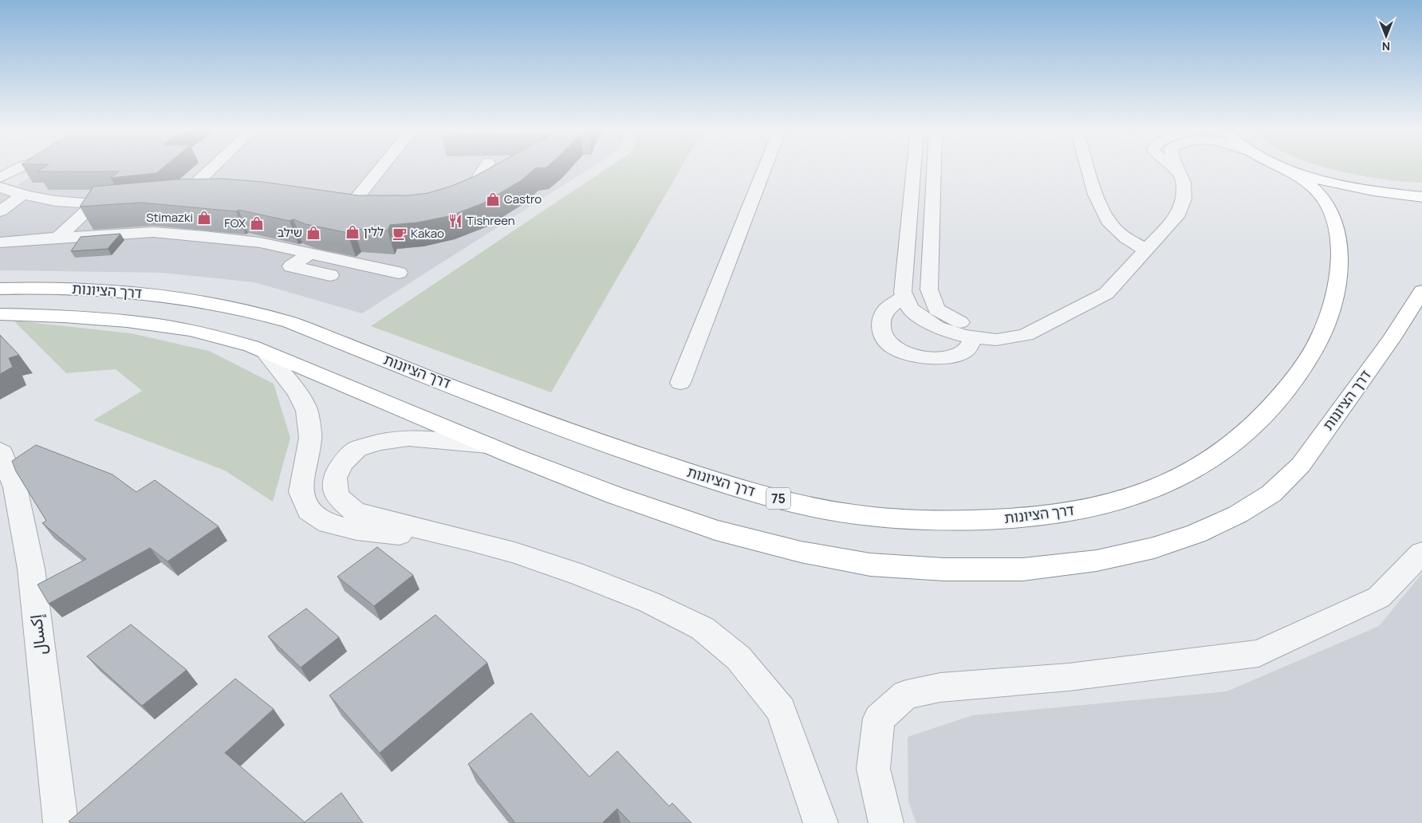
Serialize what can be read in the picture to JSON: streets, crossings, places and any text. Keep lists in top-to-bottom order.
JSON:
{
  "streets": {
    "highway": ["דרך הציונות", "75"],
    "street": ["إكسال"]
  },
  "places": {
    "shop": [
      "Castro",
      "Stimazki",
      "FOX",
      "ללין",
      "שילב"
    ],
    "restaurant": ["Tishreen"],
    "cafe": ["Kakao"]
  },
  "north": "bottom"
}
